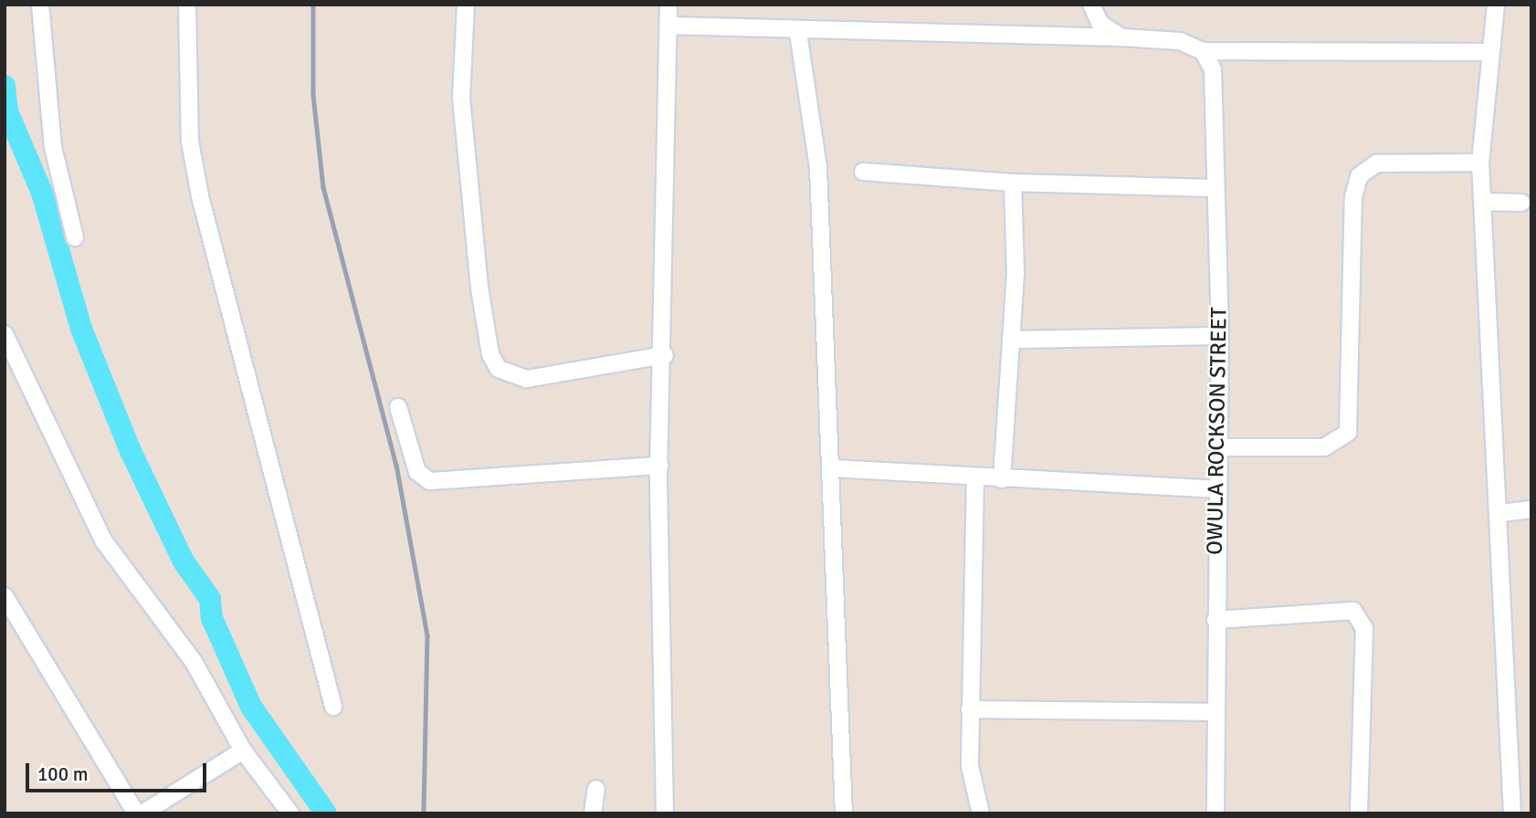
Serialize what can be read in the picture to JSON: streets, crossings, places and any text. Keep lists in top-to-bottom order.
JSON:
{
  "streets": {
    "street": ["OWULA ROCKSON STREET"]
  },
  "scale_bar": "100 m"
}
